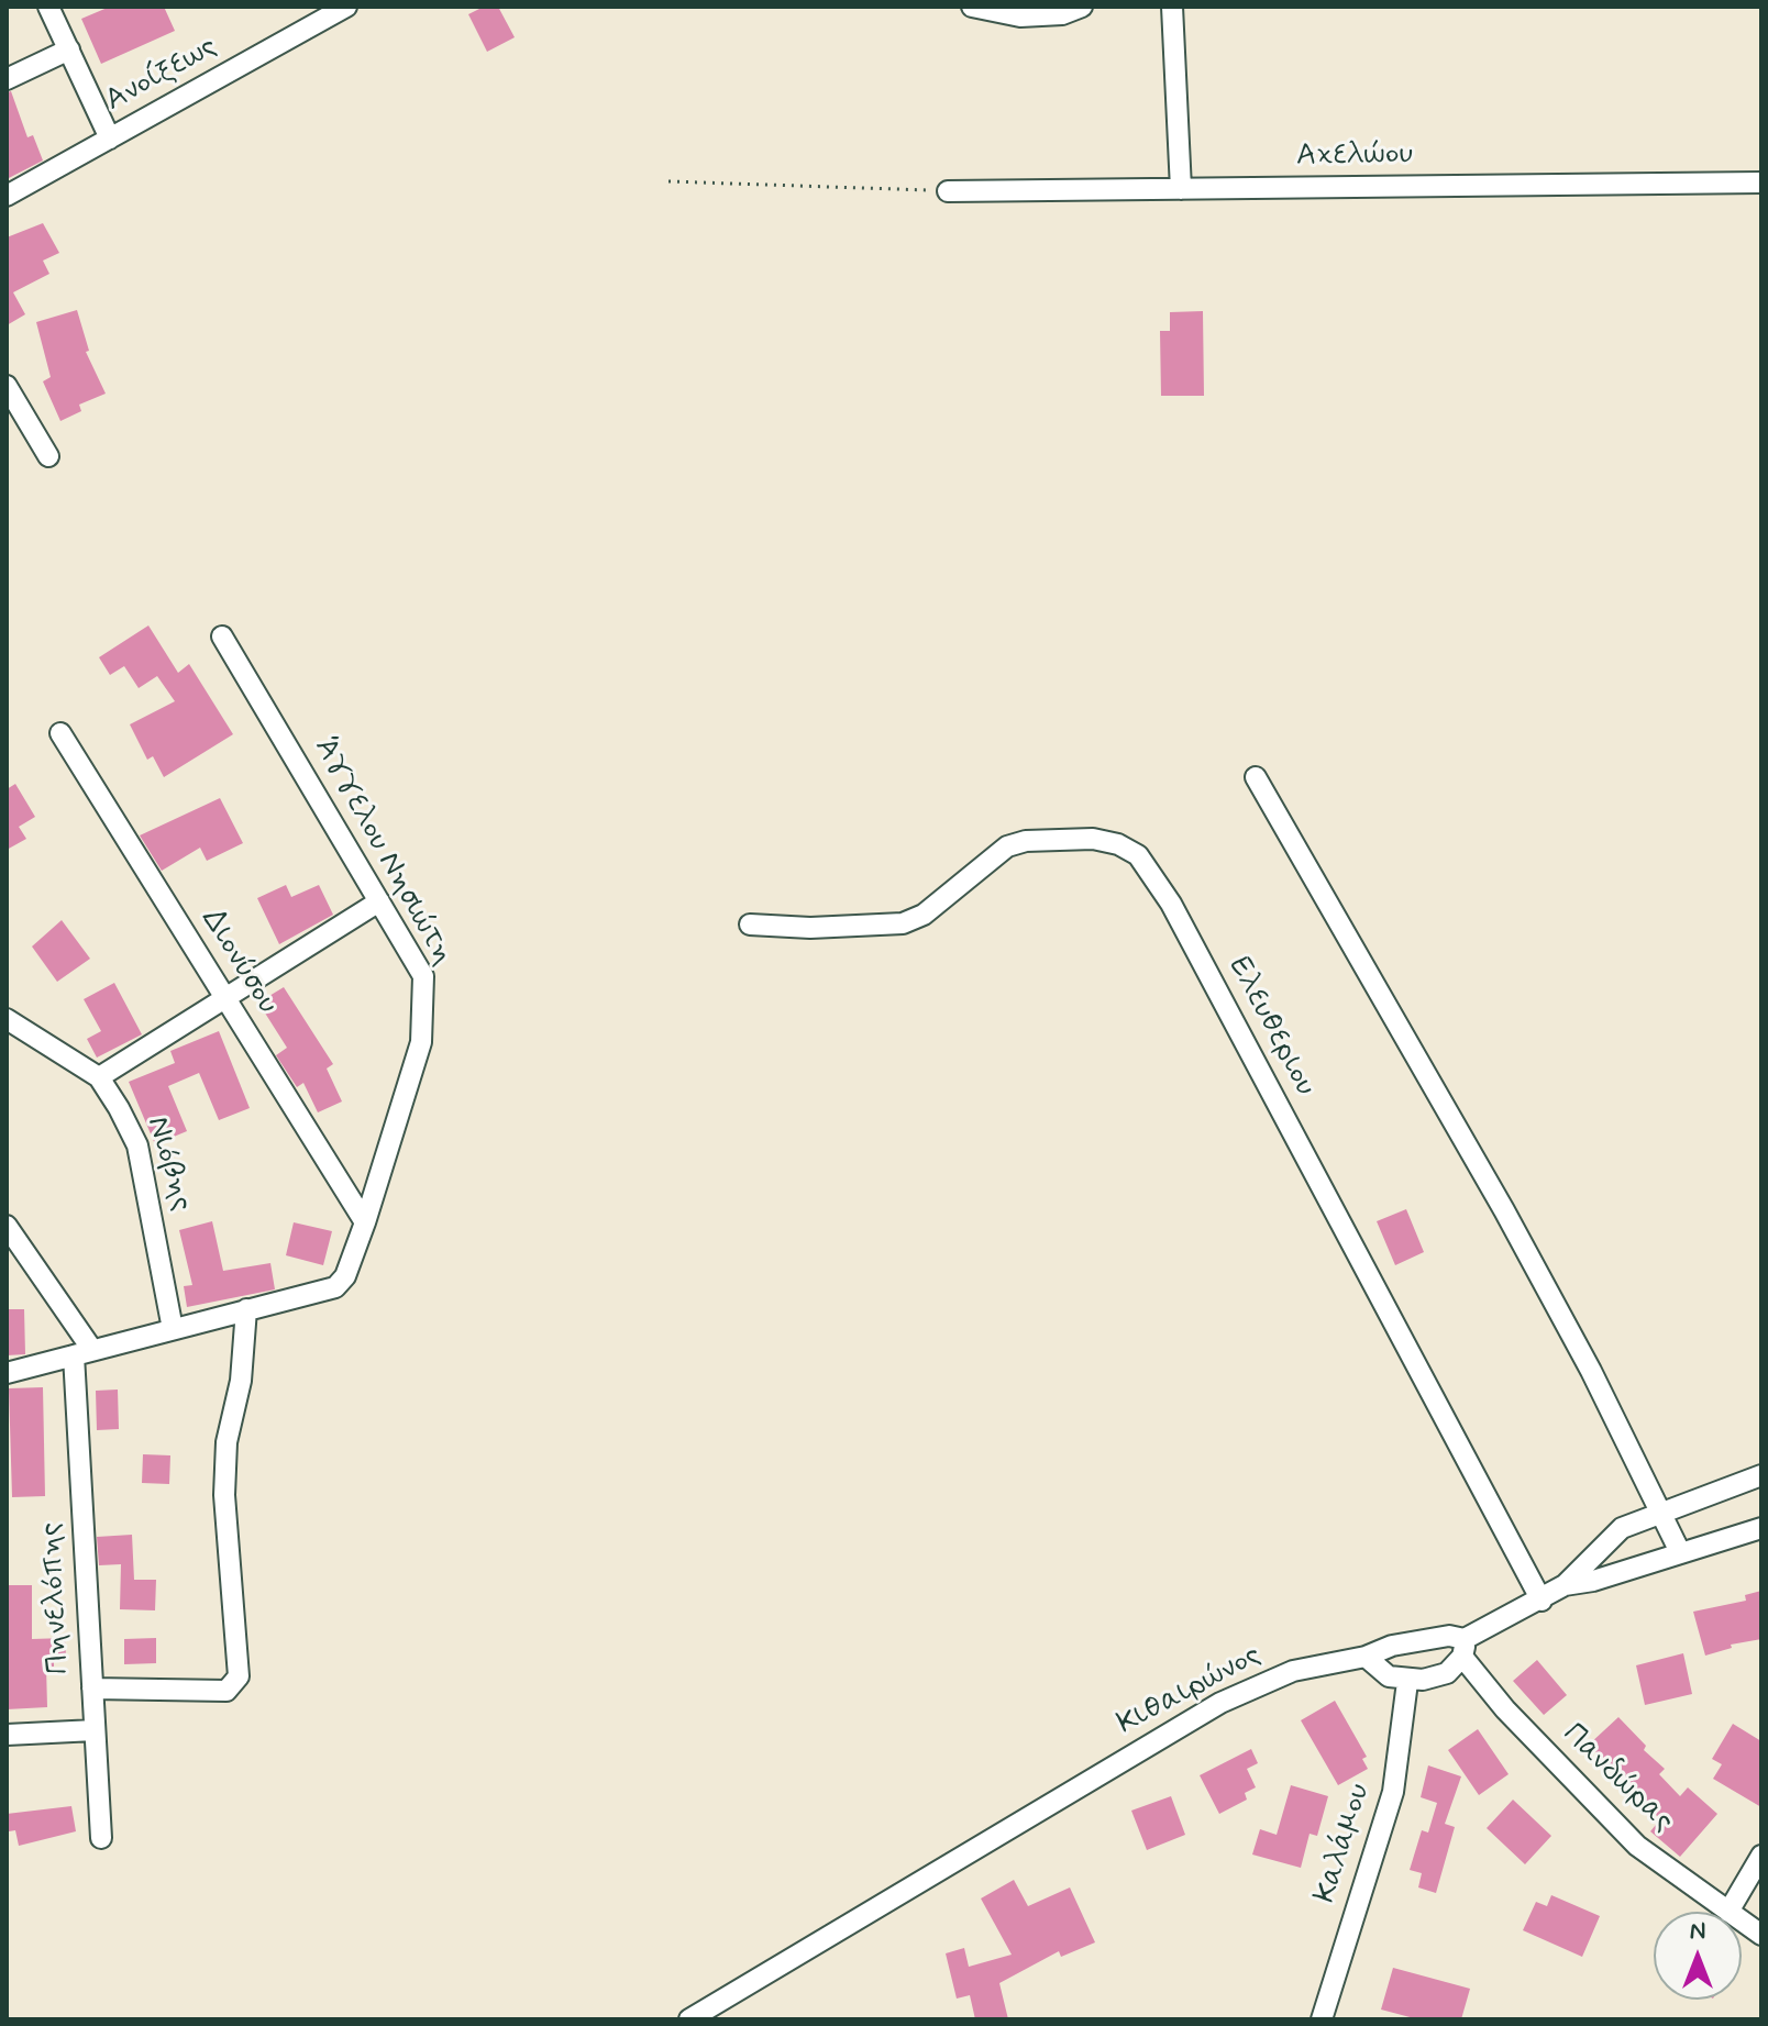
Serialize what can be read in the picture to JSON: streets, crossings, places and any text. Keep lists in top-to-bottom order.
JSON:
{
  "streets": {
    "street": [
      "Ανοίξεως",
      "Αχελώου",
      "Άγγελου Νησιώτη",
      "Διονύσου",
      "Ελευθεριου",
      "Νιόβης",
      "Πηνελόπης",
      "Κιθαιρώνος",
      "Πανδώρας",
      "Καλάμου"
    ]
  },
  "crossings": [
    ["Άγγελου Νησιώτη", "Διονύσου"],
    ["Άγγελου Νησιώτη", "Νιόβης"],
    ["Άγγελου Νησιώτη", "Πηνελόπης"],
    ["Ελευθεριου", "Κιθαιρώνος"],
    ["Κιθαιρώνος", "Πανδώρας"]
  ],
  "north": "top"
}
